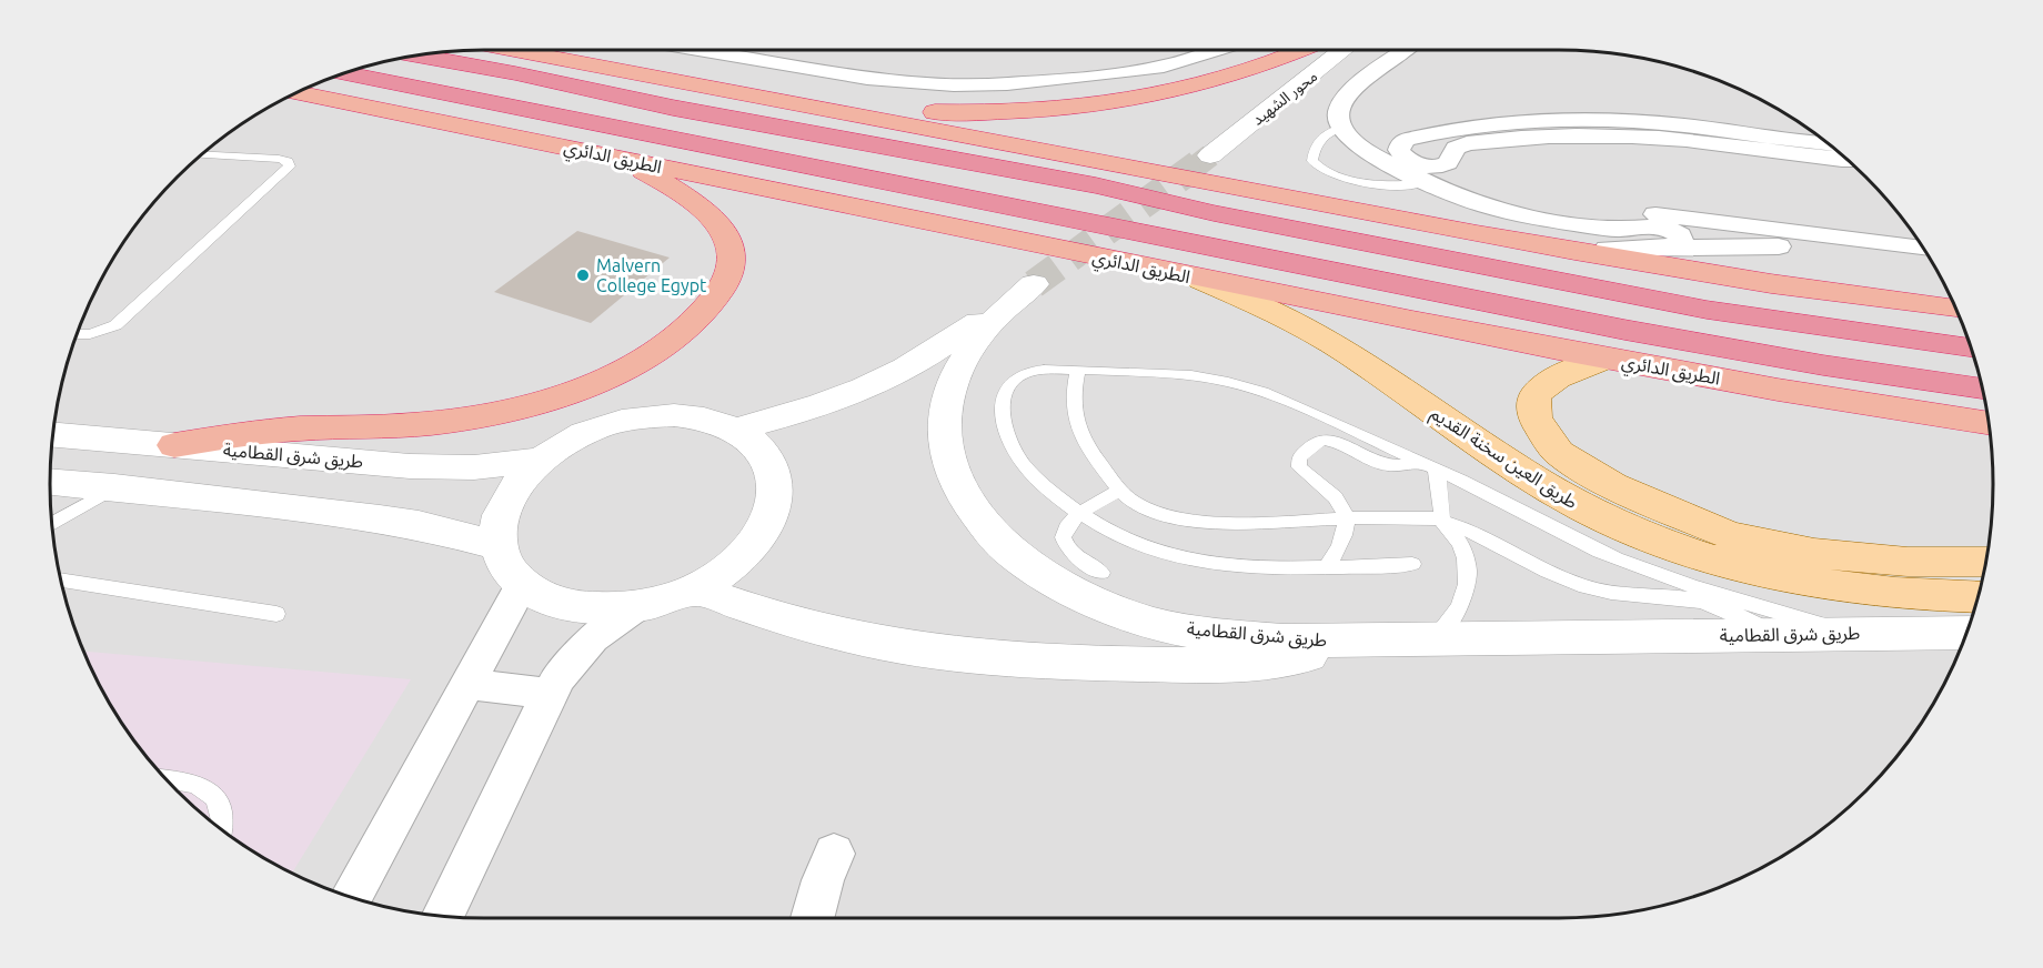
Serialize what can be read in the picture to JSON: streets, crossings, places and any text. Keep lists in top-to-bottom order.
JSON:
{
  "streets": {
    "highway": ["الطريق الدائري"],
    "main road": ["طريق العين سخنة القديم"],
    "street": ["محور الشهيد", "طريق شرق القطامية"]
  },
  "crossings": [
    ["الطريق الدائري", "طريق العين سخنة القديم"]
  ],
  "places": ["Malvern College Egypt"]
}
